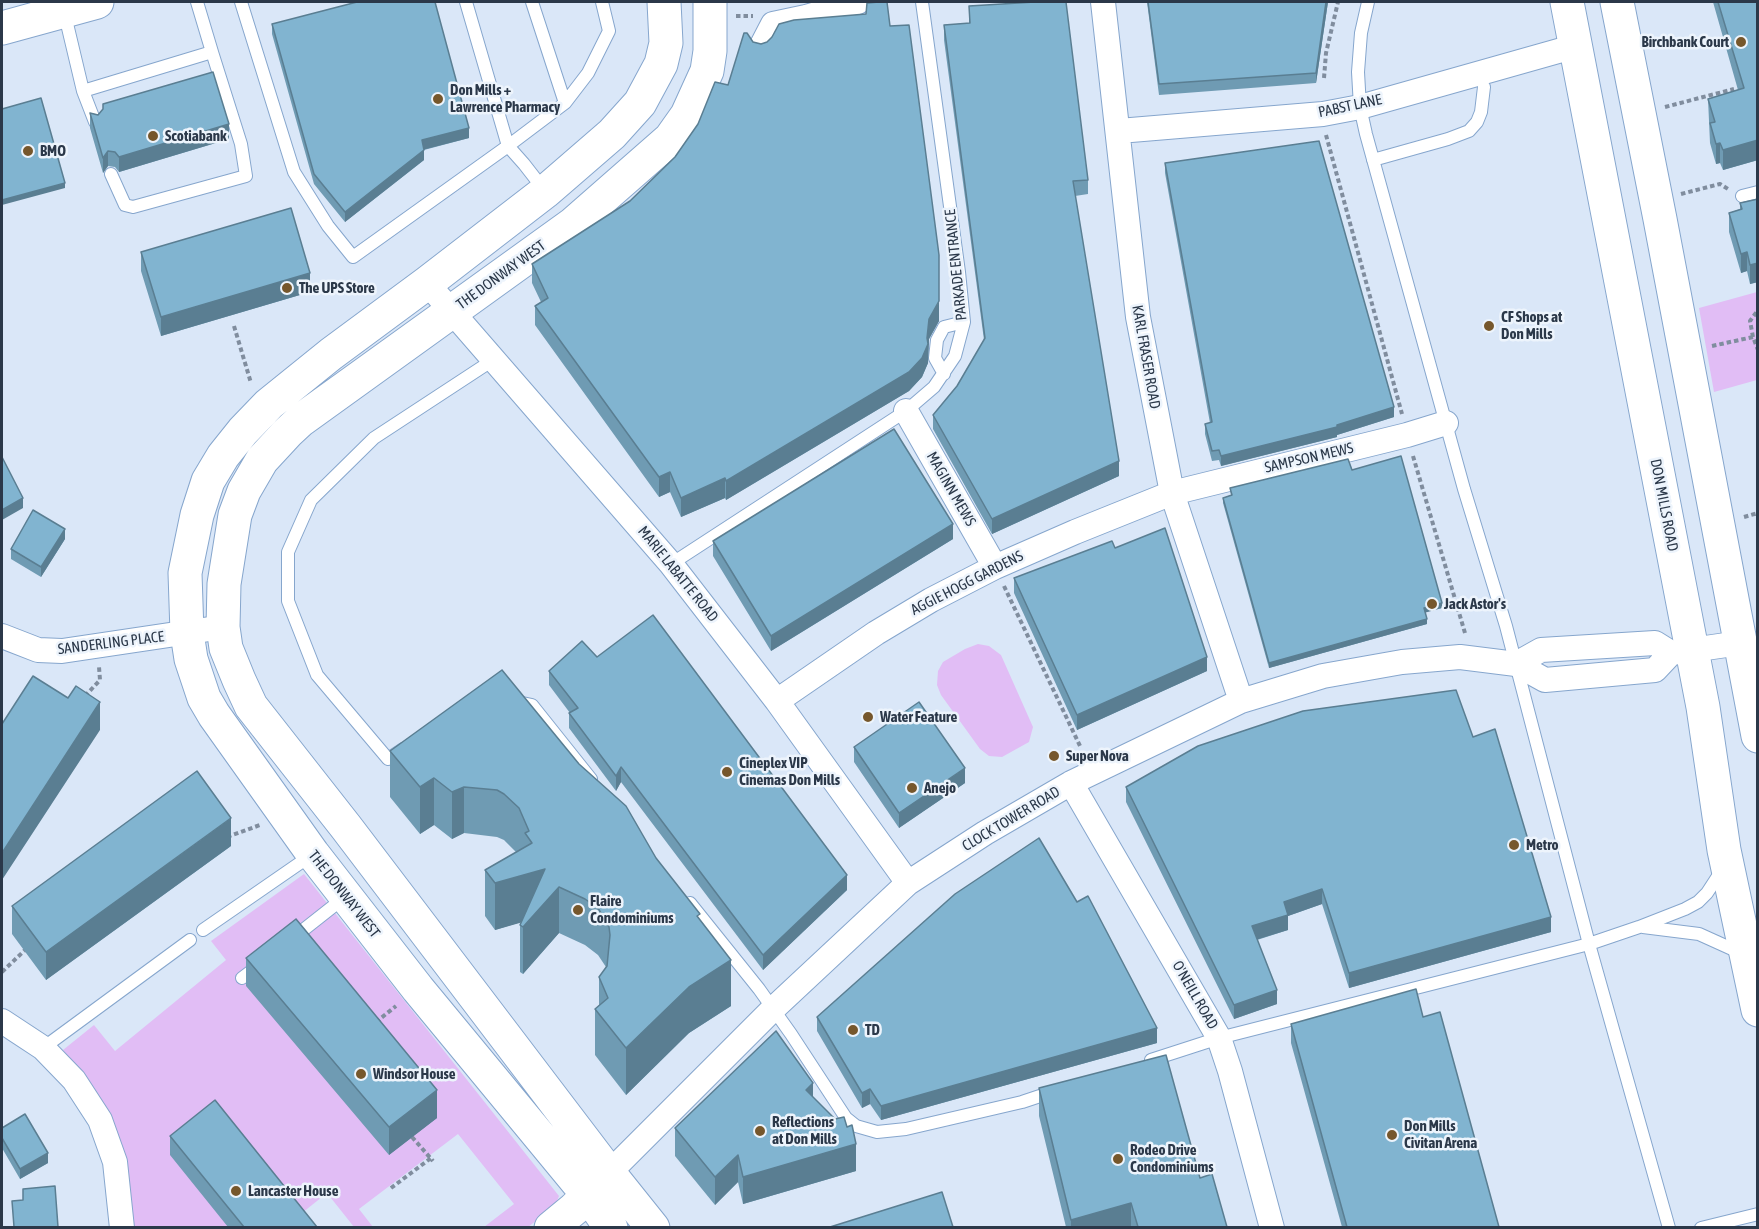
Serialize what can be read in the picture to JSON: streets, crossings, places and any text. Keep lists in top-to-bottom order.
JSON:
{
  "streets": {
    "street": [
      "PABST LANE",
      "THE DONWAY WEST",
      "KARL FRASER ROAD",
      "SAMPSON MEWS",
      "MAGINN MEWS",
      "DON MILLS ROAD",
      "MARIE LABATTE ROAD",
      "AGGIE HOGG GARDENS",
      "SANDERLING PLACE",
      "CLOCK TOWER ROAD",
      "O'NEILL ROAD"
    ],
    "lane": ["PARKADE ENTRANCE"]
  },
  "crossings": [
    ["PABST LANE", "KARL FRASER ROAD"],
    ["PABST LANE", "DON MILLS ROAD"],
    ["PARKADE ENTRANCE", "MAGINN MEWS"],
    ["PARKADE ENTRANCE", "MARIE LABATTE ROAD"],
    ["THE DONWAY WEST", "MARIE LABATTE ROAD"],
    ["THE DONWAY WEST", "SANDERLING PLACE"],
    ["THE DONWAY WEST", "CLOCK TOWER ROAD"],
    ["KARL FRASER ROAD", "SAMPSON MEWS"],
    ["KARL FRASER ROAD", "AGGIE HOGG GARDENS"],
    ["KARL FRASER ROAD", "CLOCK TOWER ROAD"],
    ["SAMPSON MEWS", "AGGIE HOGG GARDENS"],
    ["MAGINN MEWS", "AGGIE HOGG GARDENS"],
    ["DON MILLS ROAD", "CLOCK TOWER ROAD"],
    ["MARIE LABATTE ROAD", "AGGIE HOGG GARDENS"],
    ["MARIE LABATTE ROAD", "CLOCK TOWER ROAD"],
    ["CLOCK TOWER ROAD", "O'NEILL ROAD"]
  ],
  "places": [
    "Birchbank Court",
    "Don Mills + Lawrence Pharmacy",
    "Scotiabank",
    "BMO",
    "The UPS Store",
    "CF Shops at Don Mills",
    "Jack Astor's",
    "Water Feature",
    "Super Nova",
    "Cineplex VIP Cinemas Don Mills",
    "Anejo",
    "Metro",
    "Flaire Condominiums",
    "TD",
    "Windsor House",
    "Reflections at Don Mills",
    "Don Mills Civitan Arena",
    "Rodeo Drive Condominiums",
    "Lancaster House"
  ]
}
